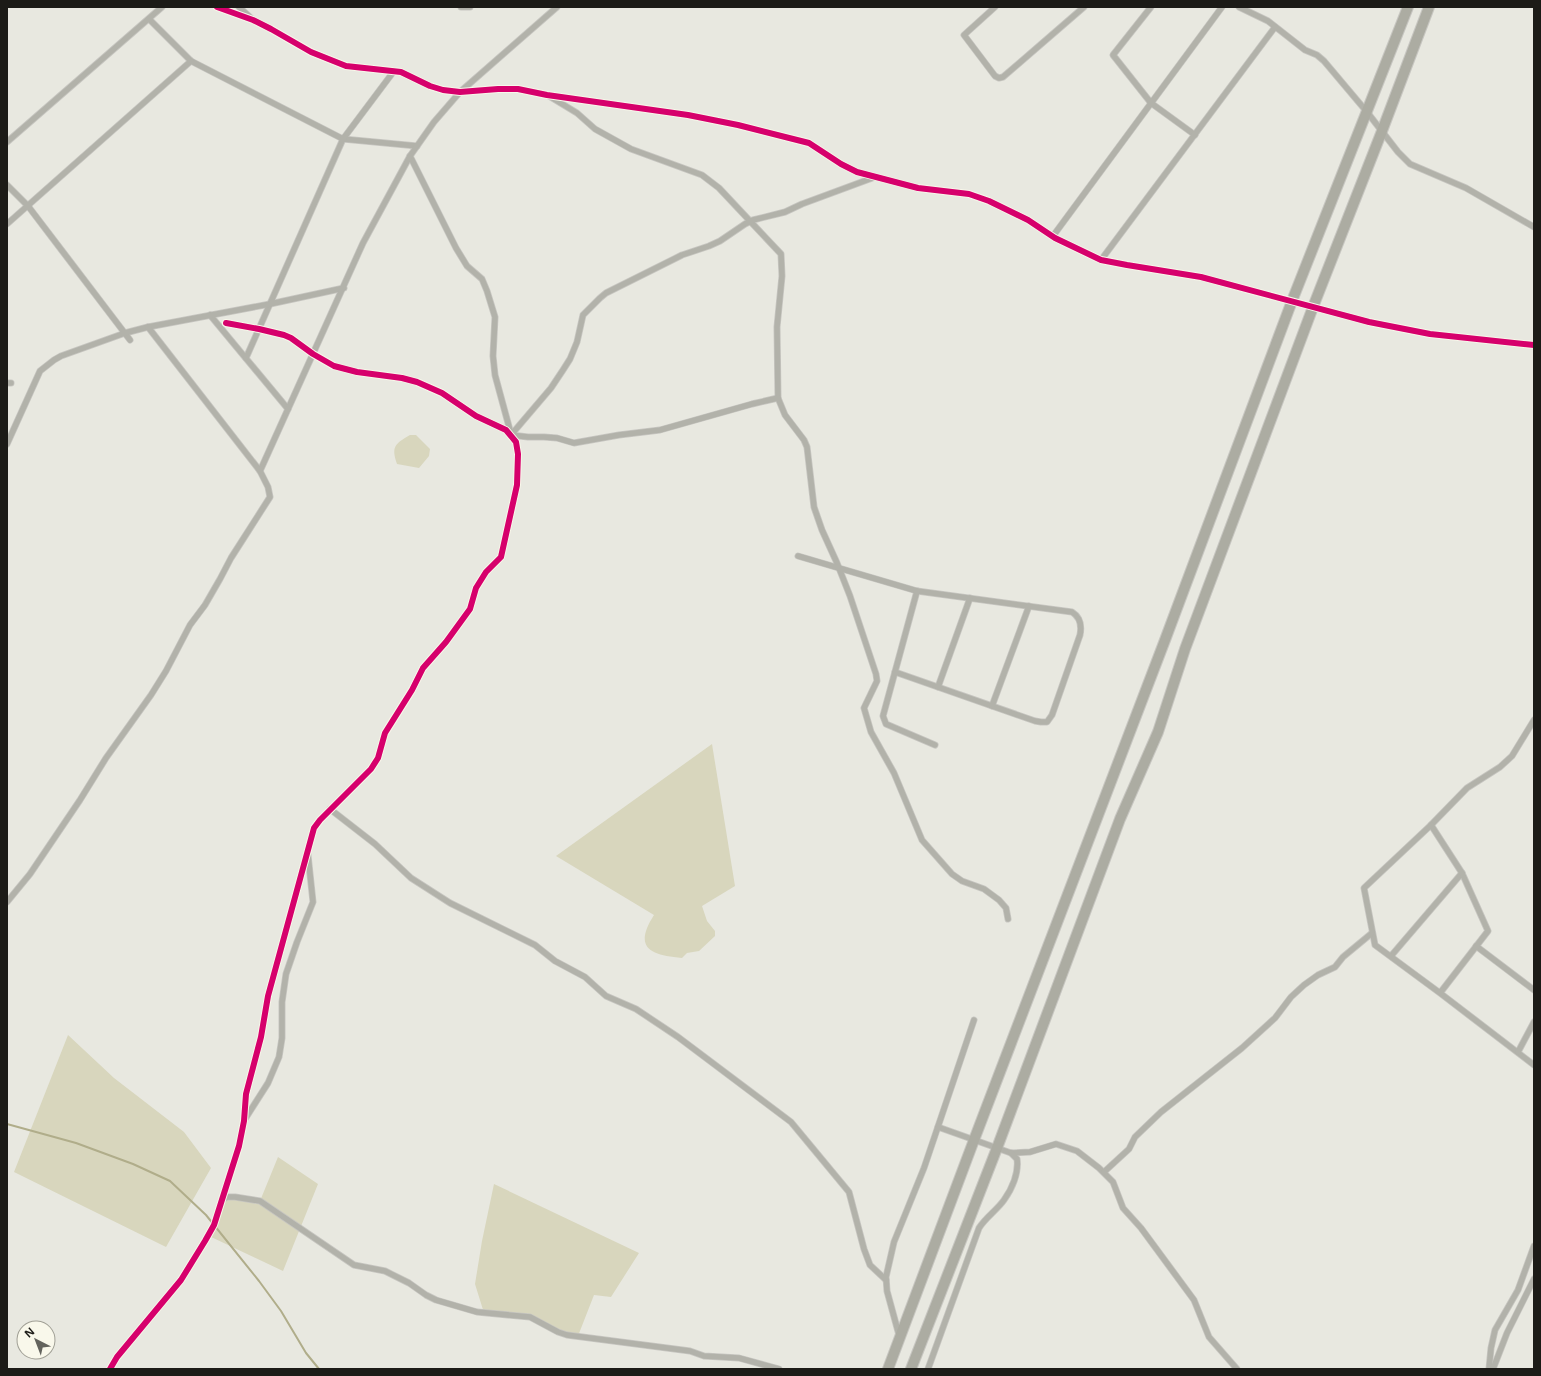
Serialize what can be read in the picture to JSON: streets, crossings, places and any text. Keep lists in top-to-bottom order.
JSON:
{
  "north": "top left"
}
